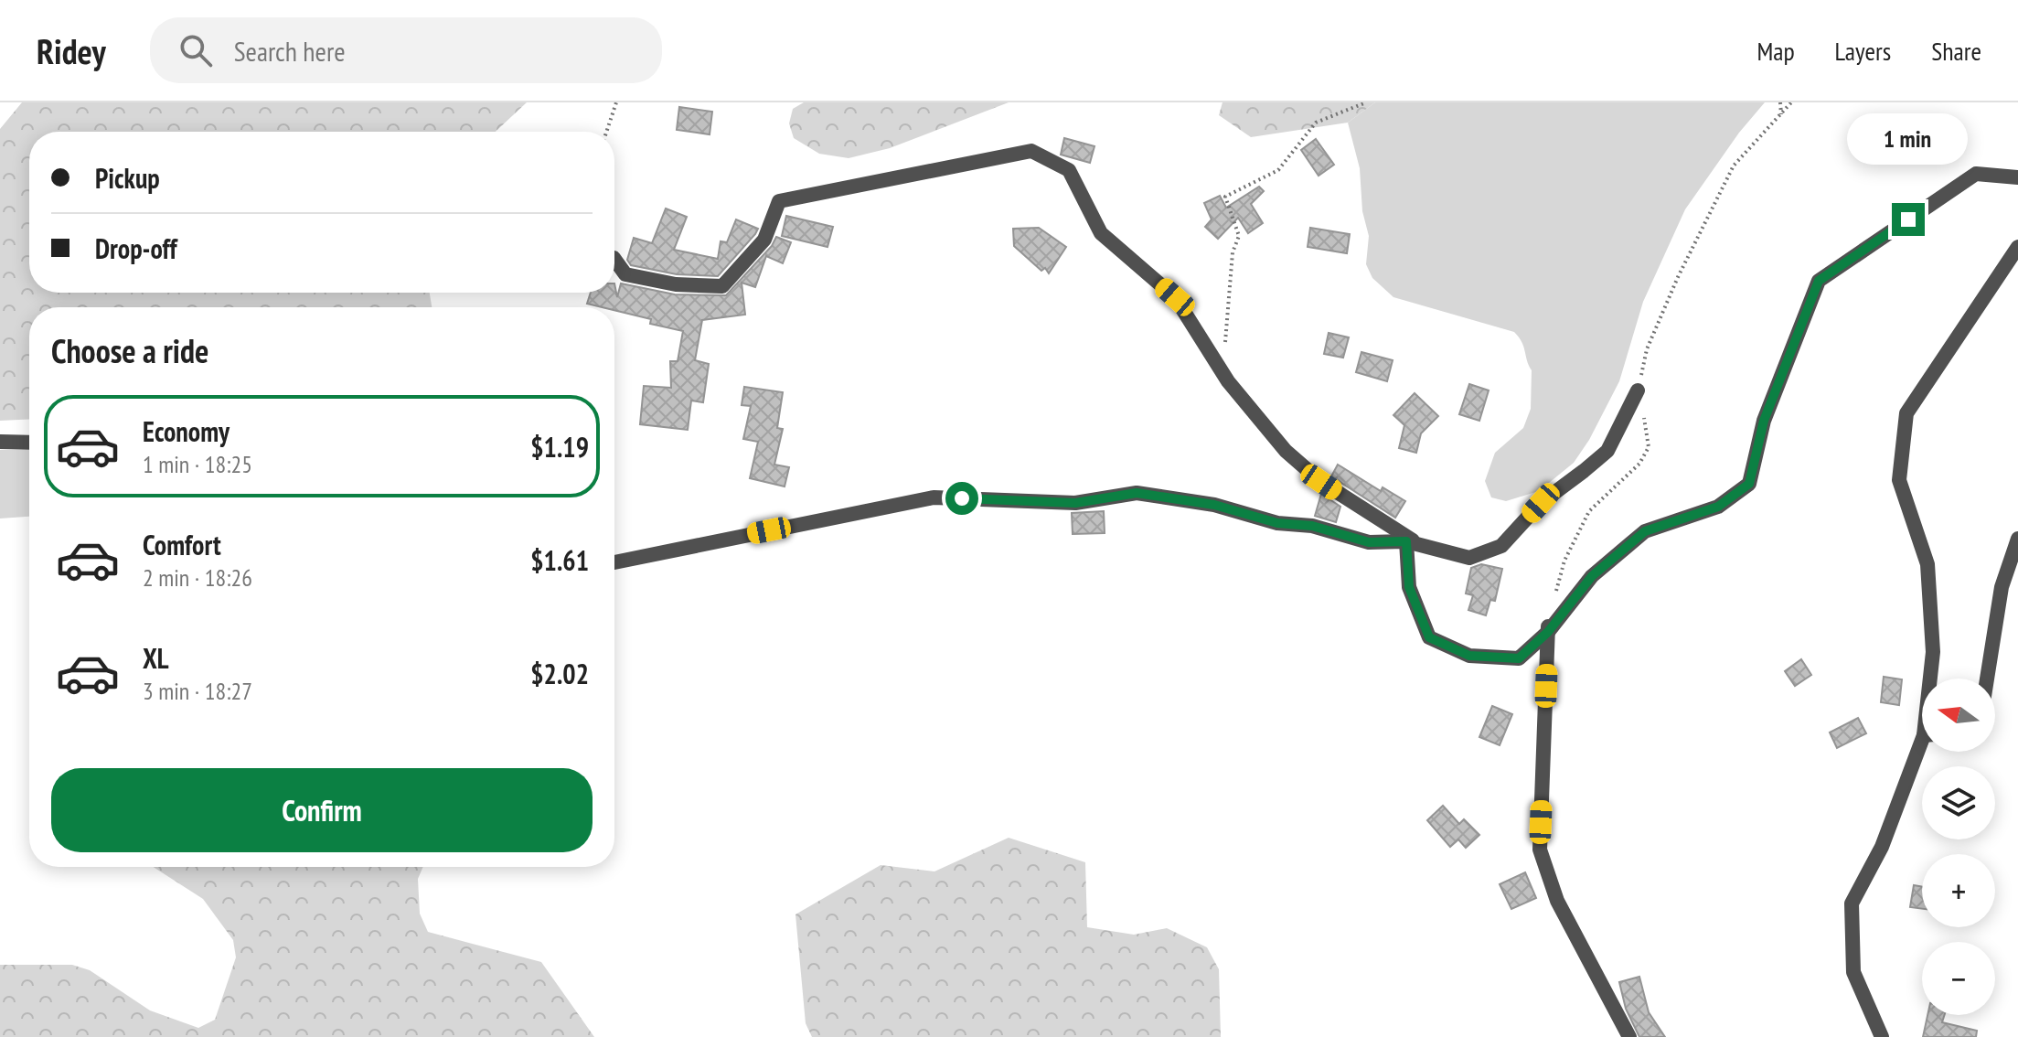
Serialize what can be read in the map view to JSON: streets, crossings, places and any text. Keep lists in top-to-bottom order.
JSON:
{
  "north": "left",
  "page": {
    "header": "Ridey",
    "search": "Search here",
    "nav": ["Map", "Layers", "Share"],
    "bubble": "1 min",
    "banner": ["Pickup", "Drop-off"],
    "heading": "Choose a ride",
    "list": [
      {
        "name": "Economy",
        "note": "1 min · 18:25",
        "value": "$1.19"
      },
      {
        "name": "Comfort",
        "note": "2 min · 18:26",
        "value": "$1.61"
      },
      {
        "name": "XL",
        "note": "3 min · 18:27",
        "value": "$2.02"
      }
    ],
    "map_buttons": ["+", "−"],
    "buttons": "Confirm"
  }
}
